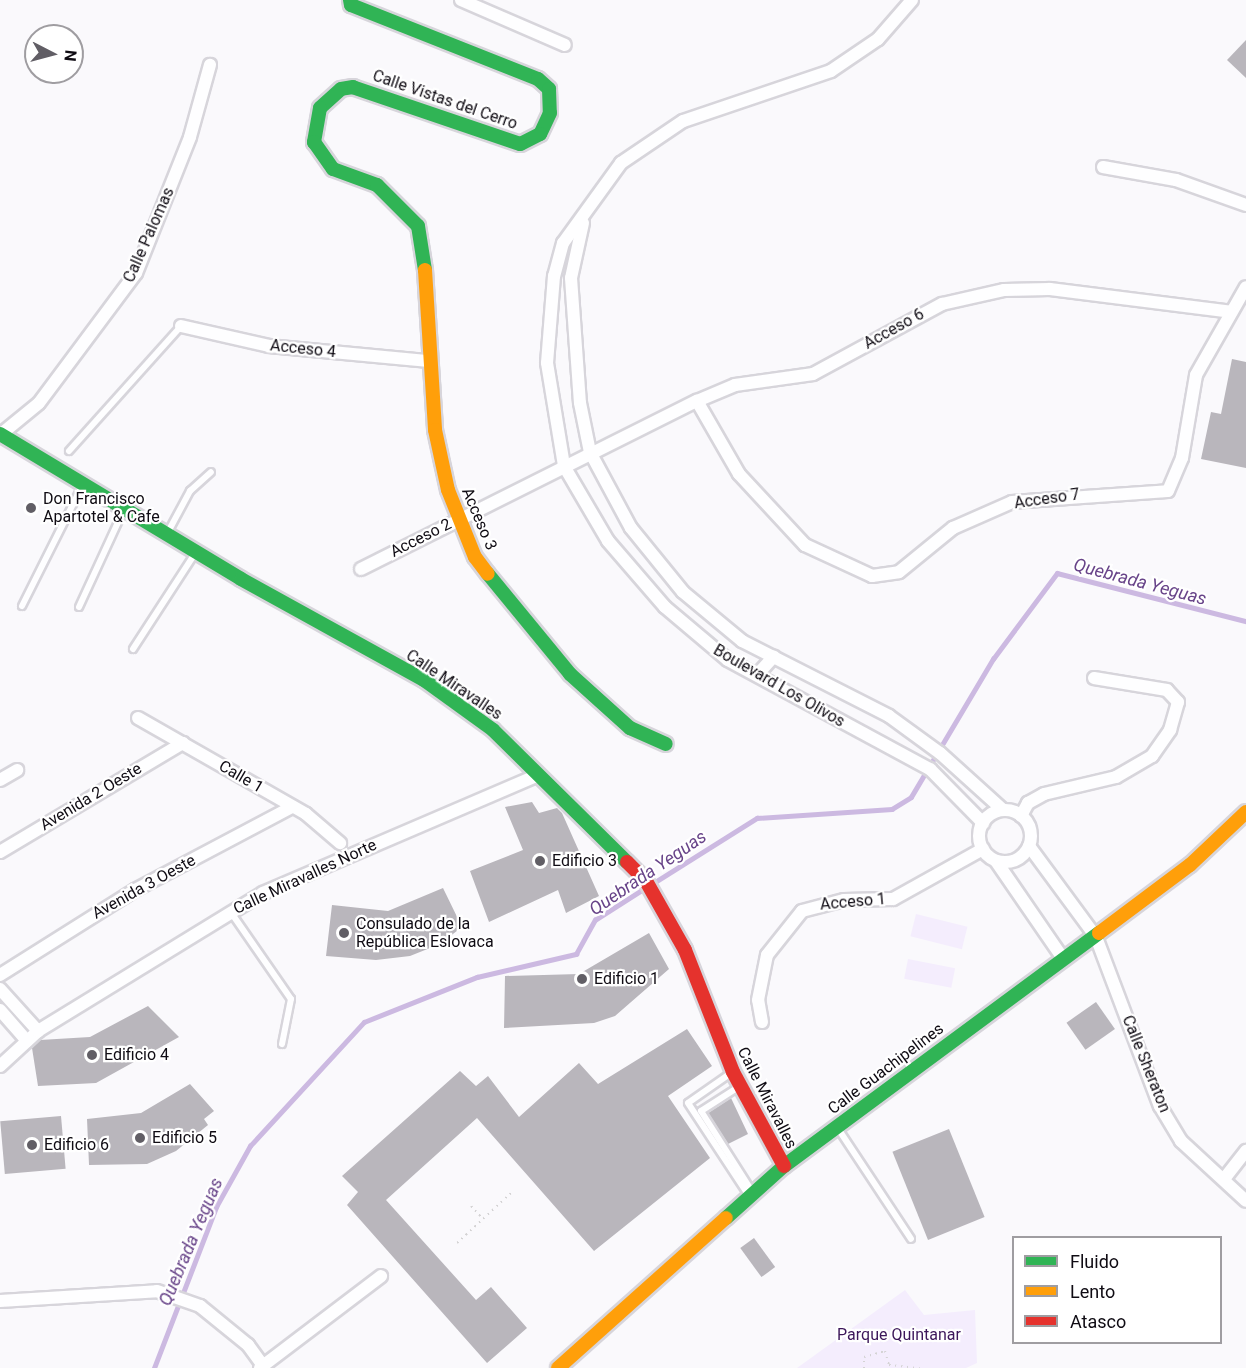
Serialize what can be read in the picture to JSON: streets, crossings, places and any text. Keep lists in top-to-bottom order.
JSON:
{
  "streets": {
    "street": [
      "Calle Vistas del Cerro",
      "Calle Palomas",
      "Acceso 6",
      "Acceso 4",
      "Acceso 7",
      "Acceso 3",
      "Acceso 2",
      "Calle Miravalles",
      "Boulevard Los Olivos",
      "Calle 1",
      "Avenida 2 Oeste",
      "Calle Miravalles Norte",
      "Avenida 3 Oeste",
      "Acceso 1",
      "Calle Sheraton",
      "Calle Guachipelines"
    ]
  },
  "crossings": [
    ["Calle Vistas del Cerro", "Acceso 3"],
    ["Calle Palomas", "Calle Miravalles"],
    ["Acceso 6", "Acceso 7"],
    ["Acceso 6", "Acceso 2"],
    ["Acceso 6", "Boulevard Los Olivos"],
    ["Acceso 4", "Acceso 3"],
    ["Acceso 3", "Acceso 2"],
    ["Acceso 2", "Boulevard Los Olivos"],
    ["Calle Miravalles", "Calle Miravalles Norte"],
    ["Calle Miravalles", "Calle Guachipelines"],
    ["Boulevard Los Olivos", "Acceso 1"],
    ["Calle 1", "Avenida 2 Oeste"],
    ["Calle 1", "Avenida 3 Oeste"],
    ["Calle Sheraton", "Calle Guachipelines"]
  ],
  "water": ["Quebrada Yeguas"],
  "parks": ["Parque Quintanar"],
  "places": [
    "Don Francisco Apartotel & Cafe",
    "Edificio 3",
    "Consulado de la República Eslovaca",
    "Edificio 1",
    "Edificio 4",
    "Edificio 5",
    "Edificio 6"
  ],
  "legend": ["Fluido", "Lento", "Atasco"],
  "north": "right"
}
